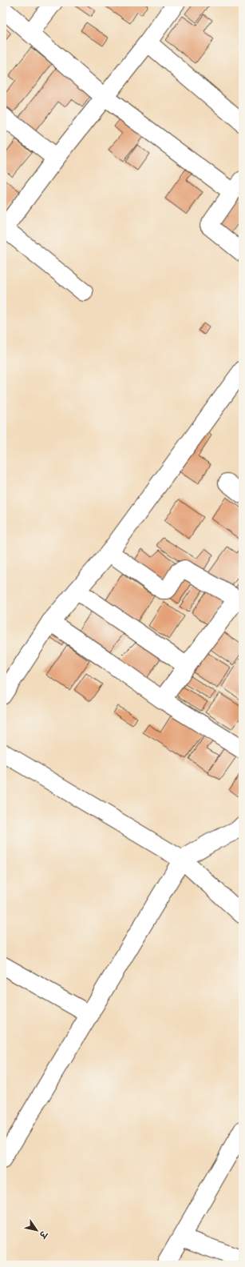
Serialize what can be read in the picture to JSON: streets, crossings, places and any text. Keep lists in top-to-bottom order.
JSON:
{
  "north": "bottom right"
}
